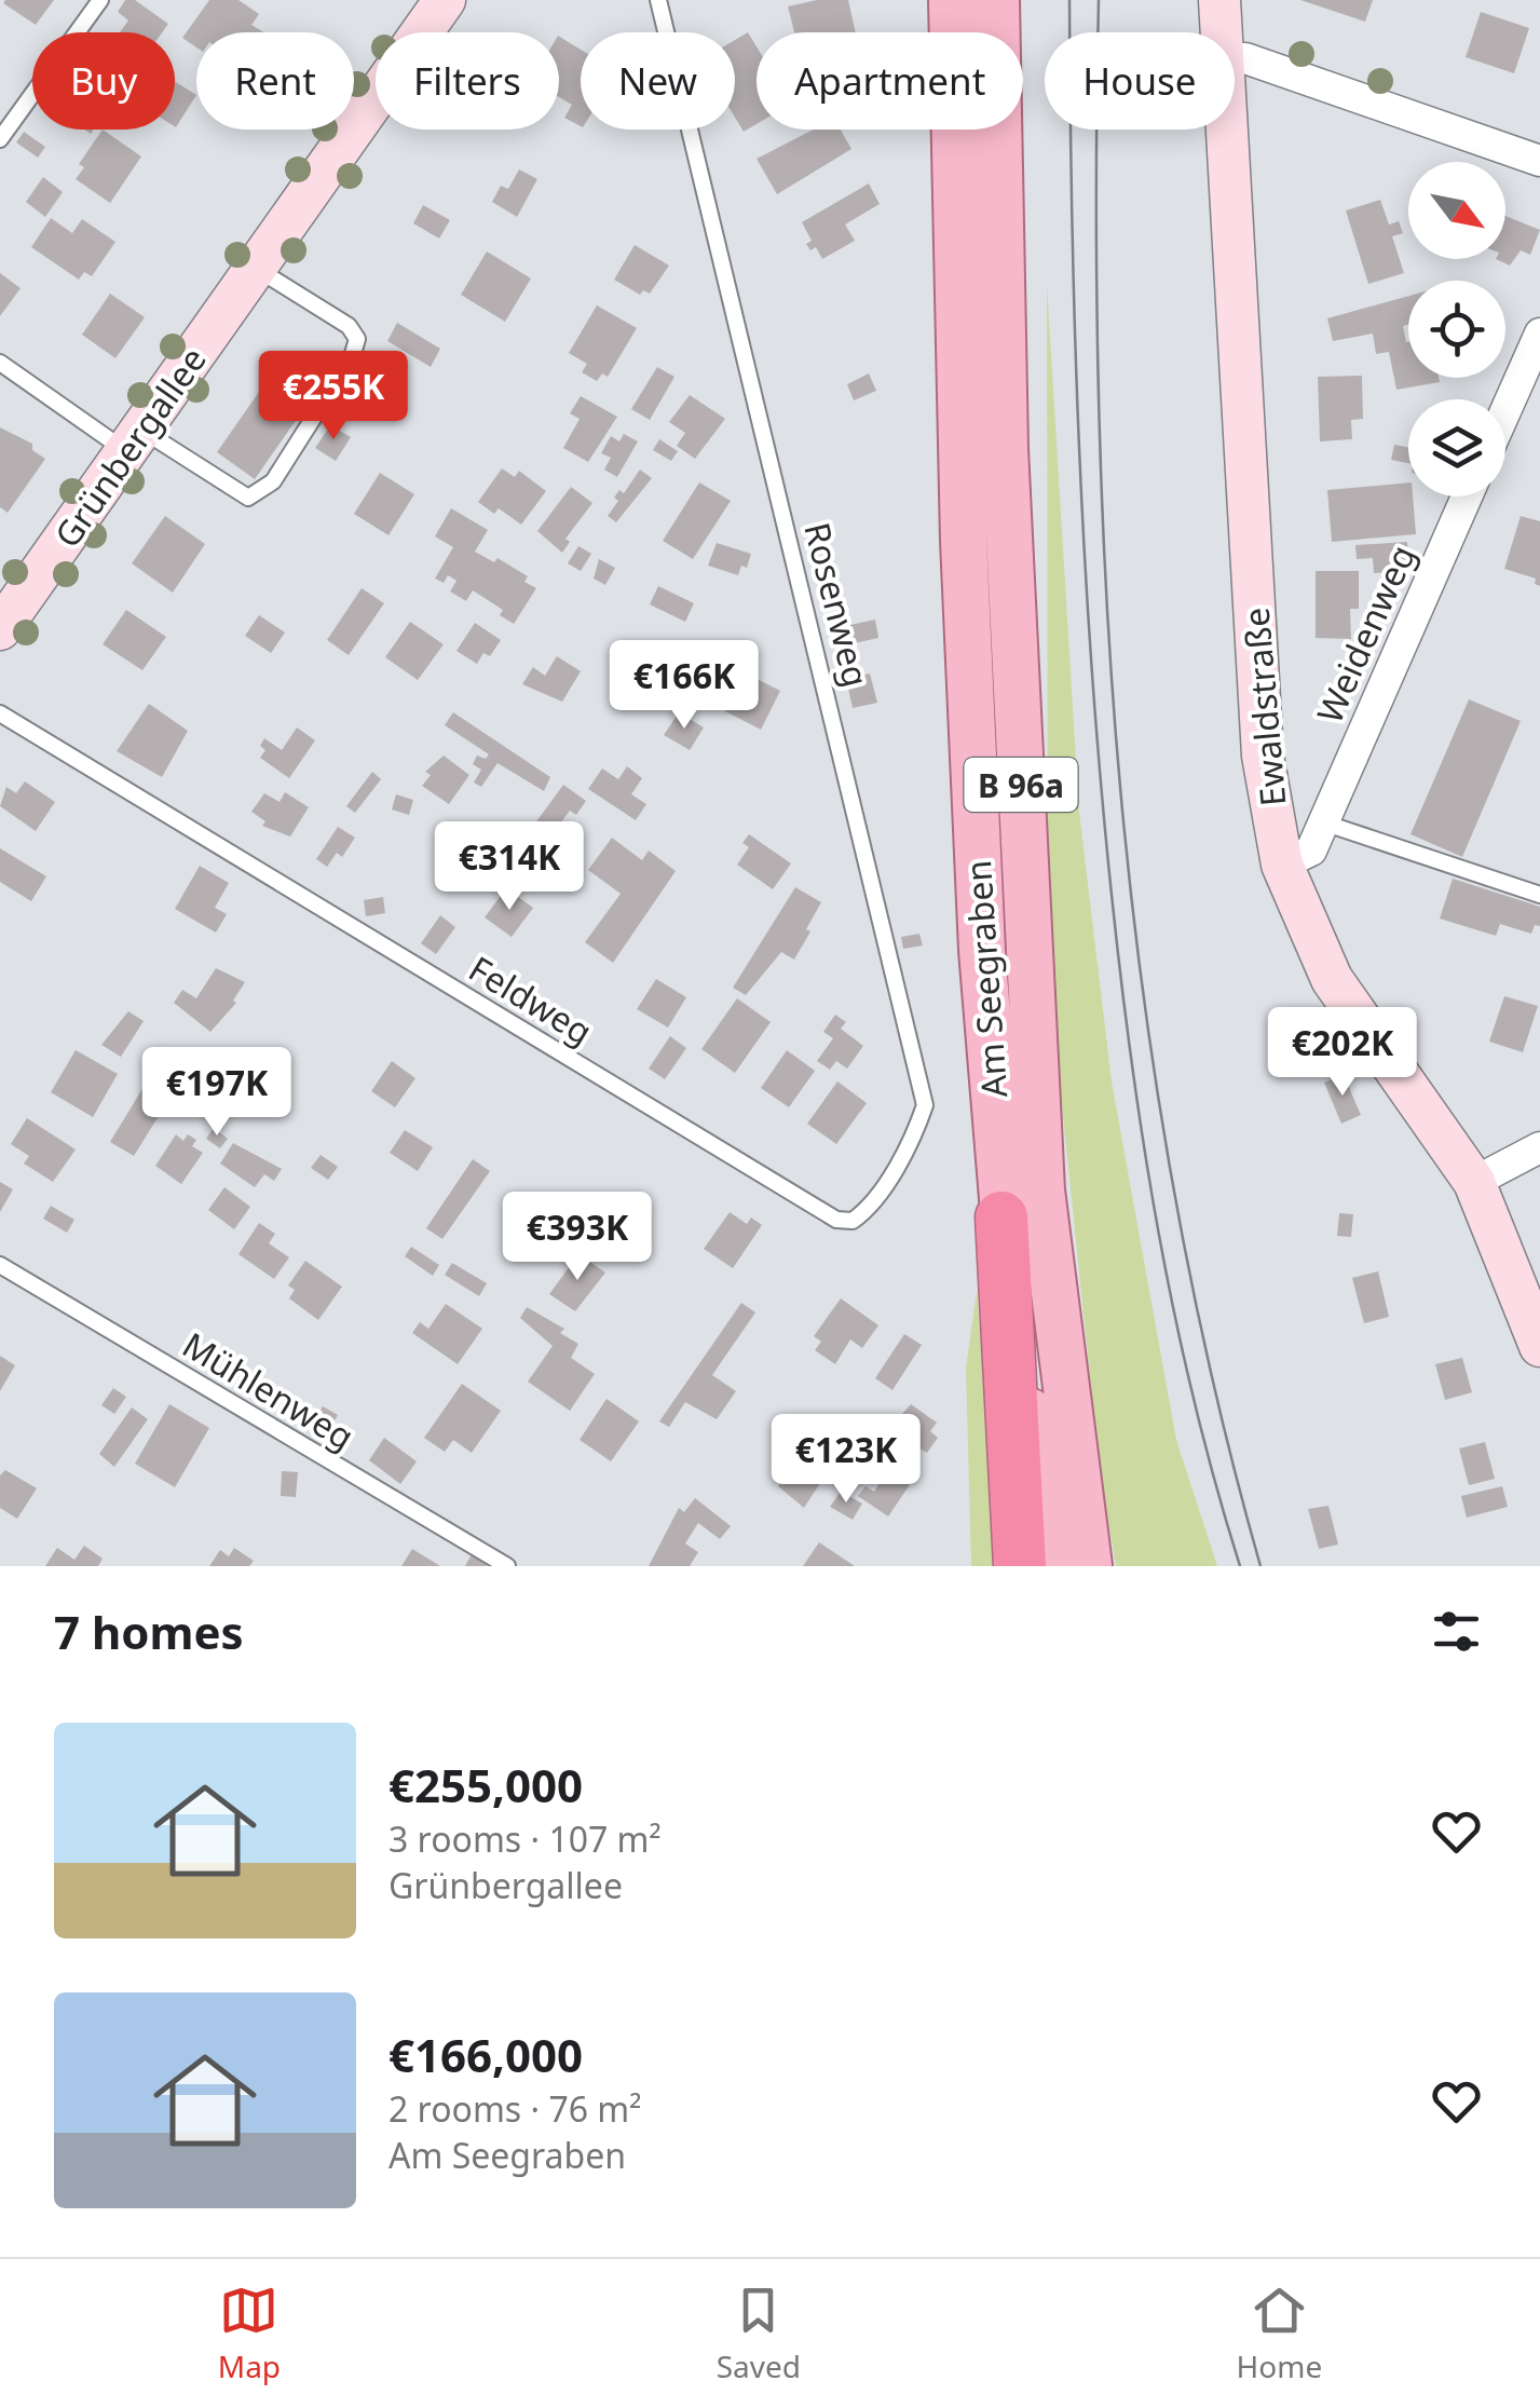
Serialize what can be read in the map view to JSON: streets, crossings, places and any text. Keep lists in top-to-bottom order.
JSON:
{
  "streets": {
    "main road": ["B 96a", "Am Seegraben"],
    "street": ["Grünbergallee", "Weidenweg", "Ewaldstraße"],
    "lane": ["Rosenweg", "Feldweg", "Mühlenweg"]
  },
  "crossings": [
    ["Rosenweg", "Feldweg"],
    ["Weidenweg", "Ewaldstraße"]
  ],
  "north": "bottom right",
  "page": {
    "chip": [
      "Buy",
      "Rent",
      "Filters",
      "New",
      "Apartment",
      "House"
    ],
    "price": [
      "€255K",
      "€166K",
      "€314K",
      "€202K",
      "€197K",
      "€393K",
      "€123K"
    ],
    "heading": "7 homes",
    "list": [
      {
        "name": "€255,000",
        "note": "3 rooms · 107 m² · Grünbergallee"
      },
      {
        "name": "€166,000",
        "note": "2 rooms · 76 m² · Am Seegraben"
      }
    ],
    "tabs": ["Map", "Saved", "Home"]
  }
}
